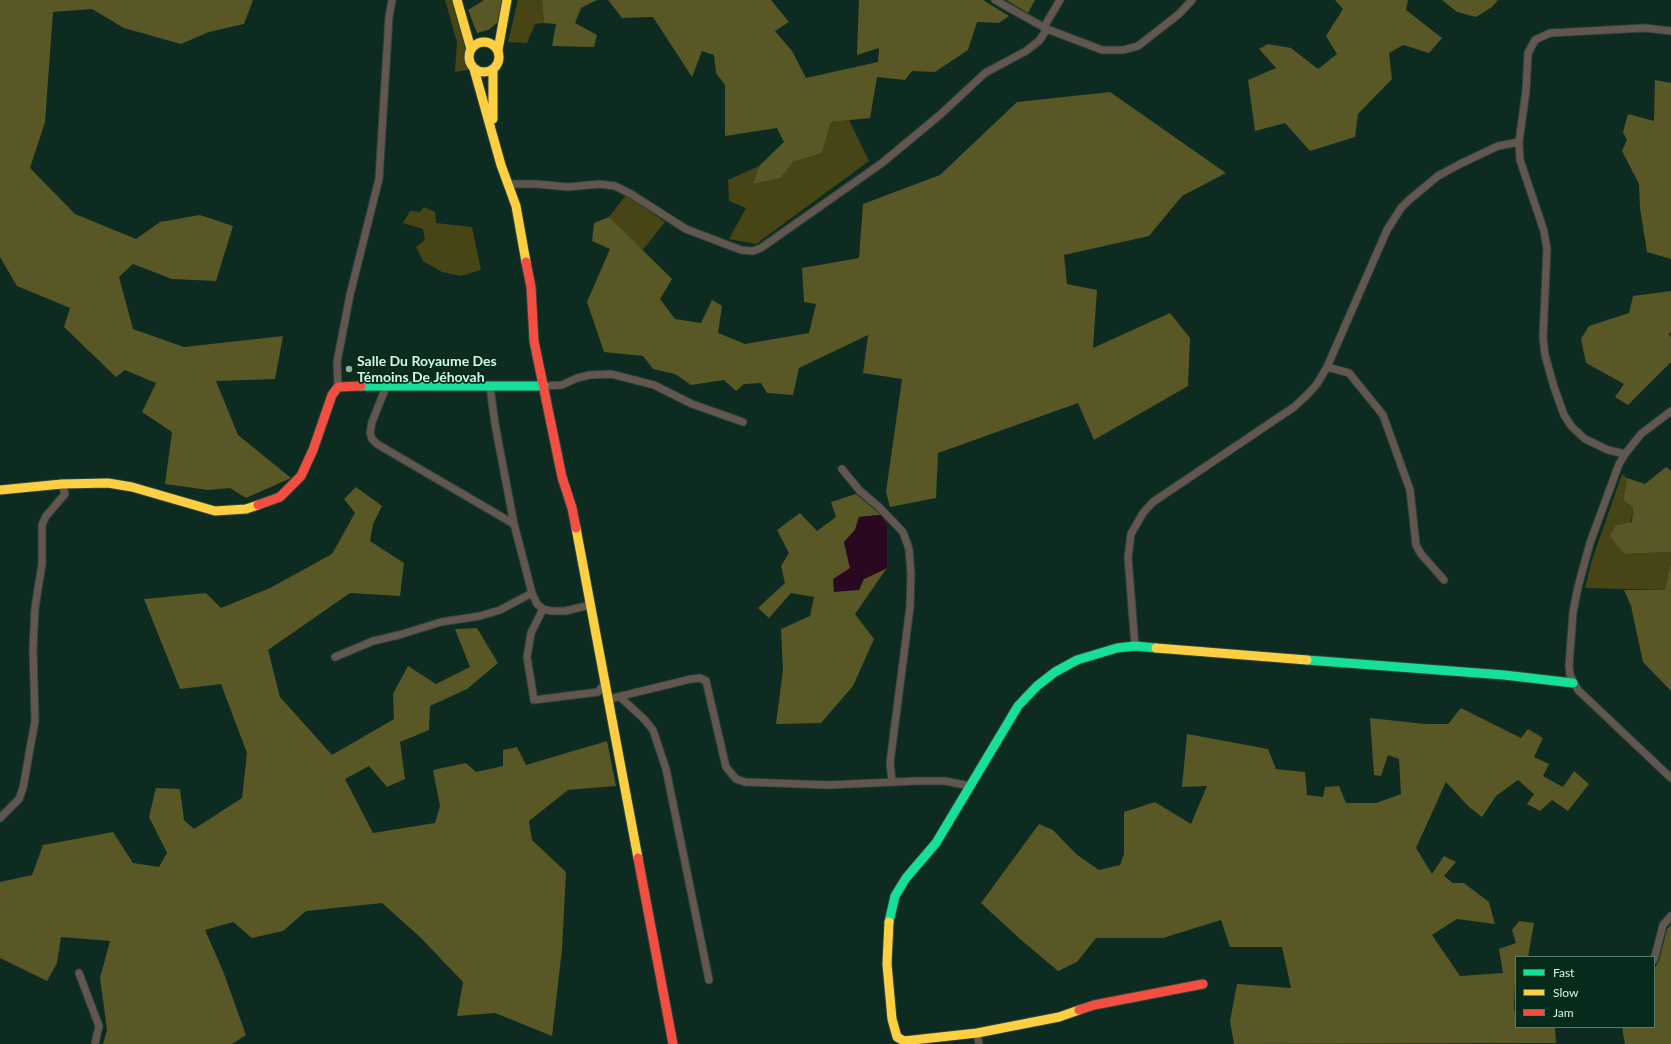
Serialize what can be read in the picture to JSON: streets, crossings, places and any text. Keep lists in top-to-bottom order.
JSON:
{
  "places": ["Salle Du Royaume Des Témoins De Jéhovah"],
  "legend": ["Fast", "Slow", "Jam"]
}
